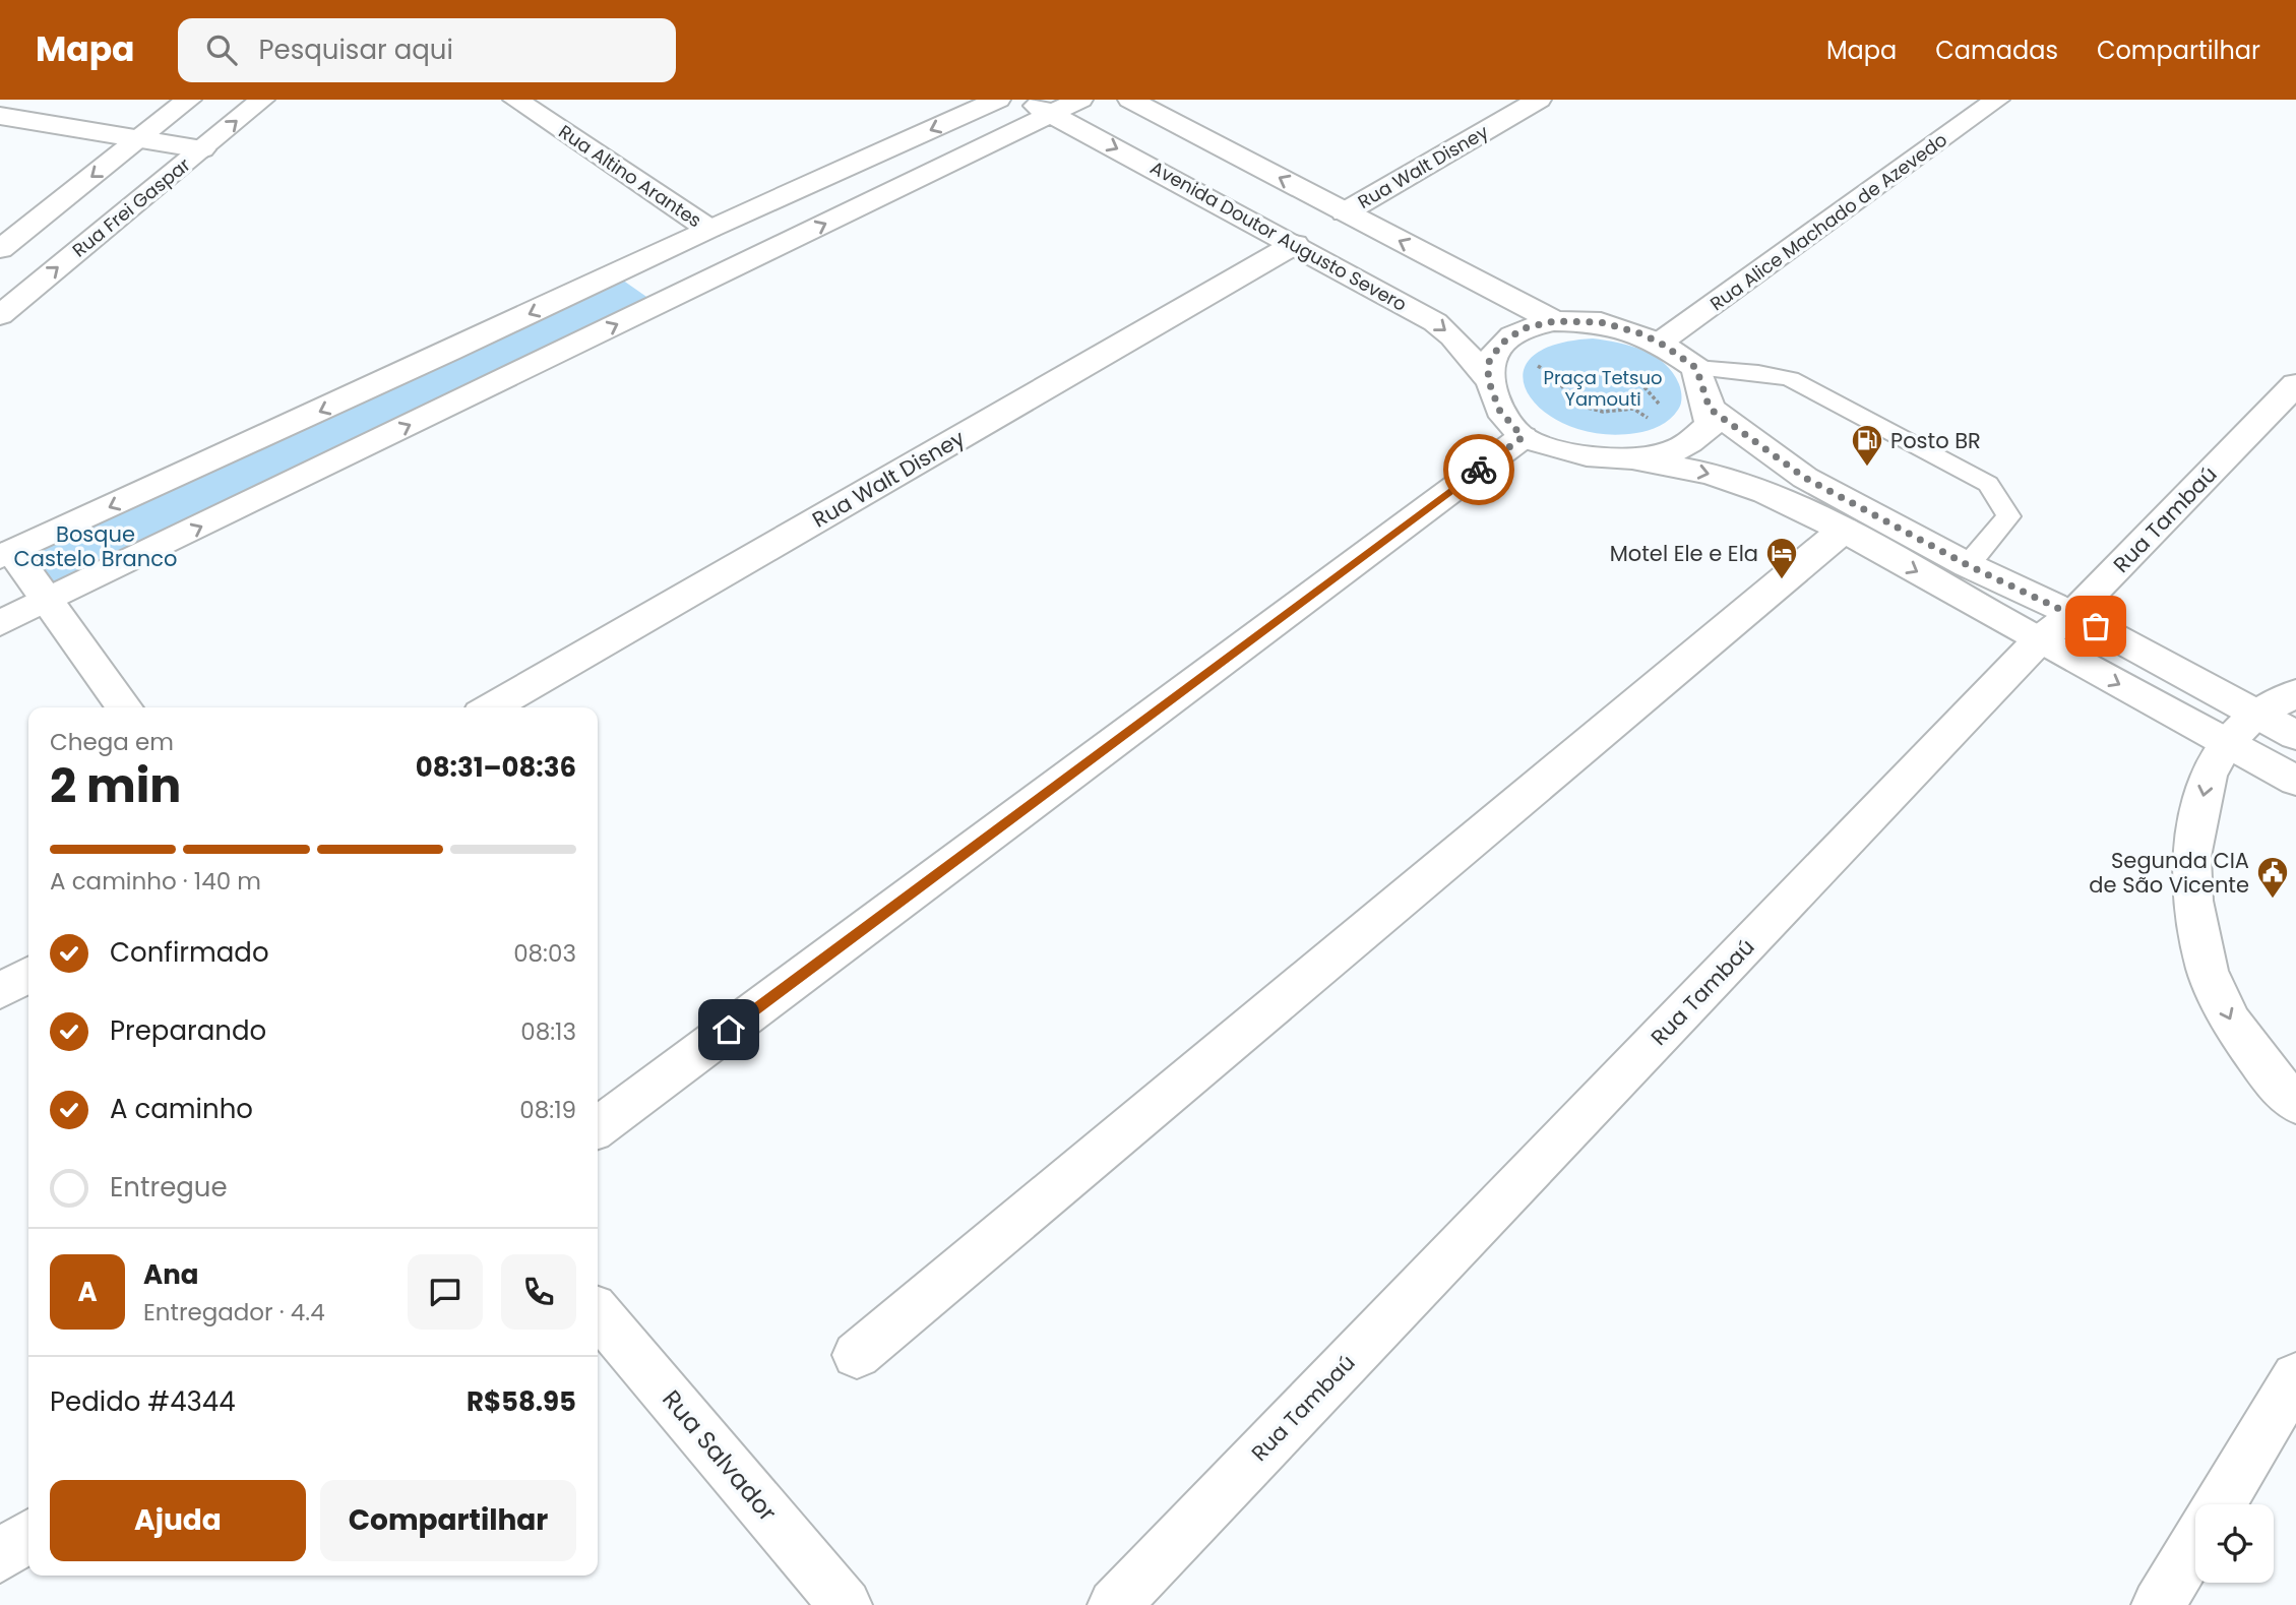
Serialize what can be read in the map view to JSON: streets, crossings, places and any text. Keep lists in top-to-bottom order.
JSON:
{
  "streets": {
    "street": [
      "Rua Walt Disney",
      "Rua Altino Arantes",
      "Rua Frei Gaspar",
      "Rua Alice Machado de Azevedo",
      "Avenida Doutor Augusto Severo",
      "Rua Tambaú",
      "Rua Salvador"
    ]
  },
  "crossings": [
    ["Rua Walt Disney", "Avenida Doutor Augusto Severo"],
    ["Rua Alice Machado de Azevedo", "Avenida Doutor Augusto Severo"]
  ],
  "parks": ["Praça Tetsuo Yamouti", "Bosque Castelo Branco"],
  "places": {
    "fuel station": ["Posto BR"],
    "hotel": ["Motel Ele e Ela"],
    "public building": ["Segunda CIA de São Vicente"]
  },
  "page": {
    "header": "Mapa",
    "search": "Pesquisar aqui",
    "nav": ["Mapa", "Camadas", "Compartilhar"],
    "heading": ["2 min", "Chega em", "08:31–08:36"],
    "panel": [
      "Ana",
      "Entregador · 4.4",
      "Pedido #4344",
      "R$58.95"
    ],
    "bar": "A caminho · 140 m",
    "list": [
      ["Confirmado", "08:03"],
      ["Preparando", "08:13"],
      ["A caminho", "08:19"],
      "Entregue"
    ],
    "round": "A",
    "buttons": ["Ajuda", "Compartilhar"]
  }
}
